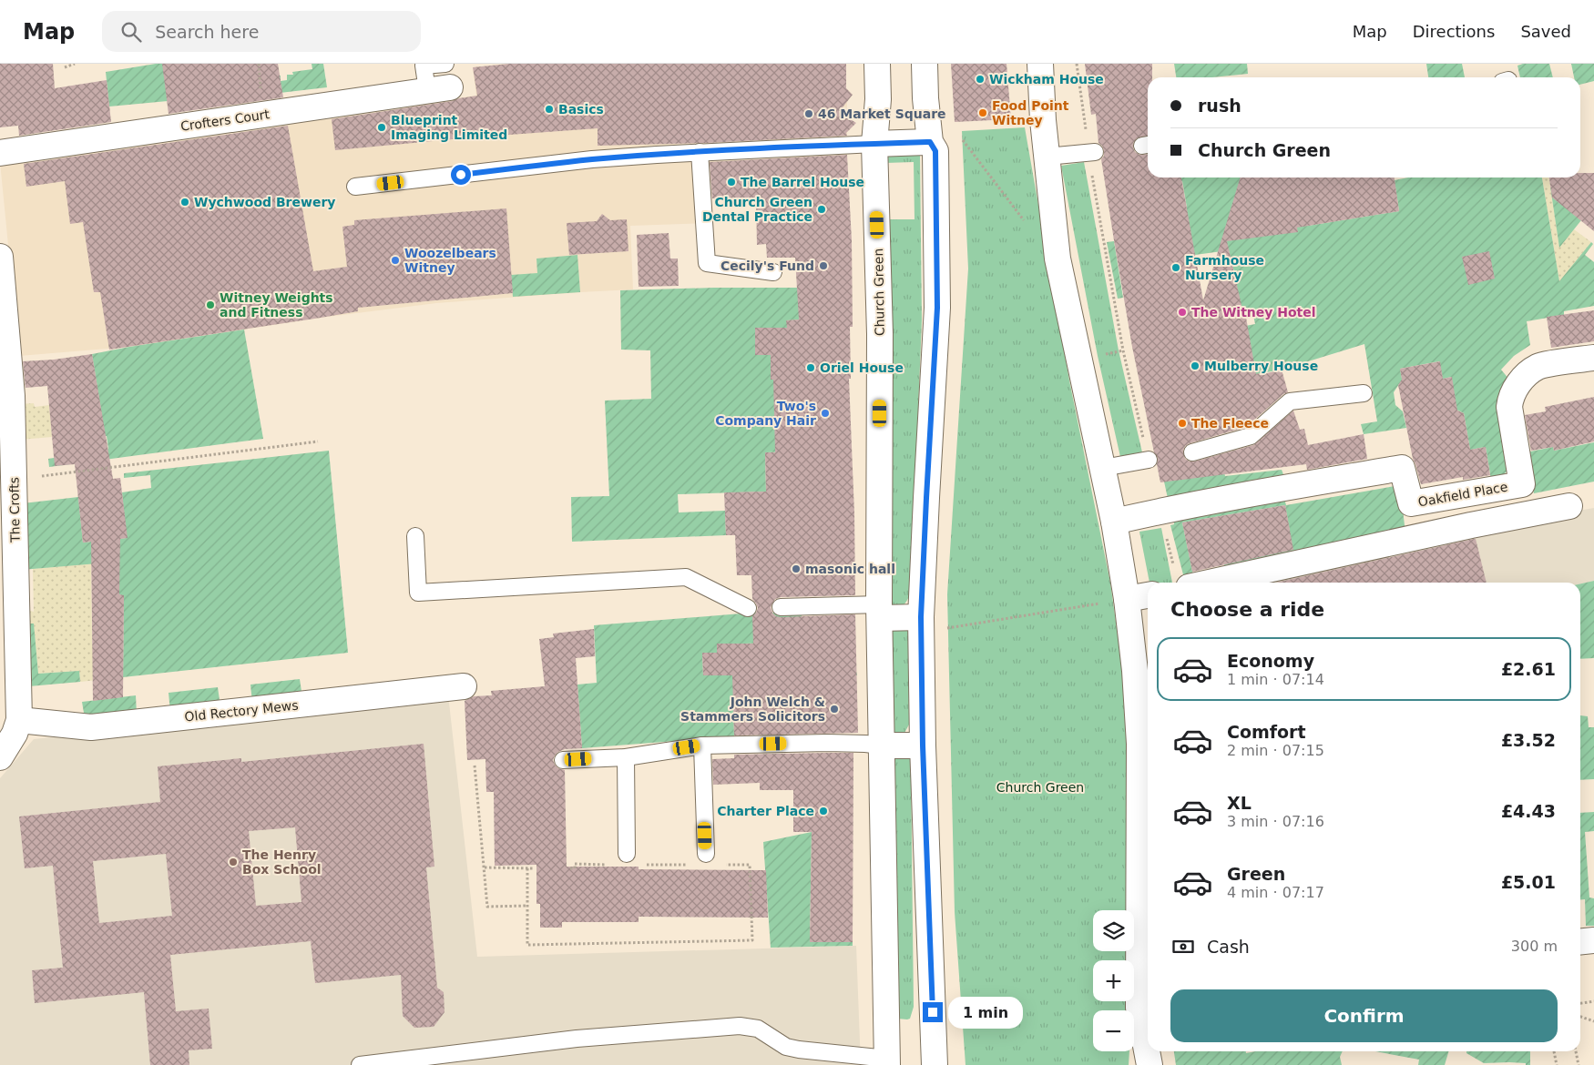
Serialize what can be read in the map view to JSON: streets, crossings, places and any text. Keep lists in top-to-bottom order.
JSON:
{
  "streets": {
    "street": [
      "Crofters Court",
      "Church Green",
      "Oakfield Place",
      "The Crofts",
      "Old Rectory Mews"
    ]
  },
  "crossings": [
    ["The Crofts", "Old Rectory Mews"]
  ],
  "parks": ["Church Green"],
  "places": [
    "Wickham House",
    "Basics",
    "Food Point Witney",
    "46 Market Square",
    "Blueprint Imaging Limited",
    "The Barrel House",
    "Wychwood Brewery",
    "Church Green Dental Practice",
    "Woozelbears Witney",
    "Cecily's Fund",
    "Farmhouse Nursery",
    "Witney Weights and Fitness",
    "The Witney Hotel",
    "Mulberry House",
    "Oriel House",
    "Two's Company Hair",
    "The Fleece",
    "masonic hall",
    "John Welch & Stammers Solicitors",
    "Charter Place",
    "The Henry Box School"
  ],
  "page": {
    "header": "Map",
    "search": "Search here",
    "nav": ["Map", "Directions", "Saved"],
    "banner": ["rush", "Church Green"],
    "heading": "Choose a ride",
    "list": [
      {
        "name": "Economy",
        "note": "1 min · 07:14",
        "value": "£2.61"
      },
      {
        "name": "Comfort",
        "note": "2 min · 07:15",
        "value": "£3.52"
      },
      {
        "name": "XL",
        "note": "3 min · 07:16",
        "value": "£4.43"
      },
      {
        "name": "Green",
        "note": "4 min · 07:17",
        "value": "£5.01"
      }
    ],
    "map_buttons": ["+", "−"],
    "pay": ["Cash", "300 m"],
    "buttons": "Confirm",
    "bubble": "1 min"
  }
}
